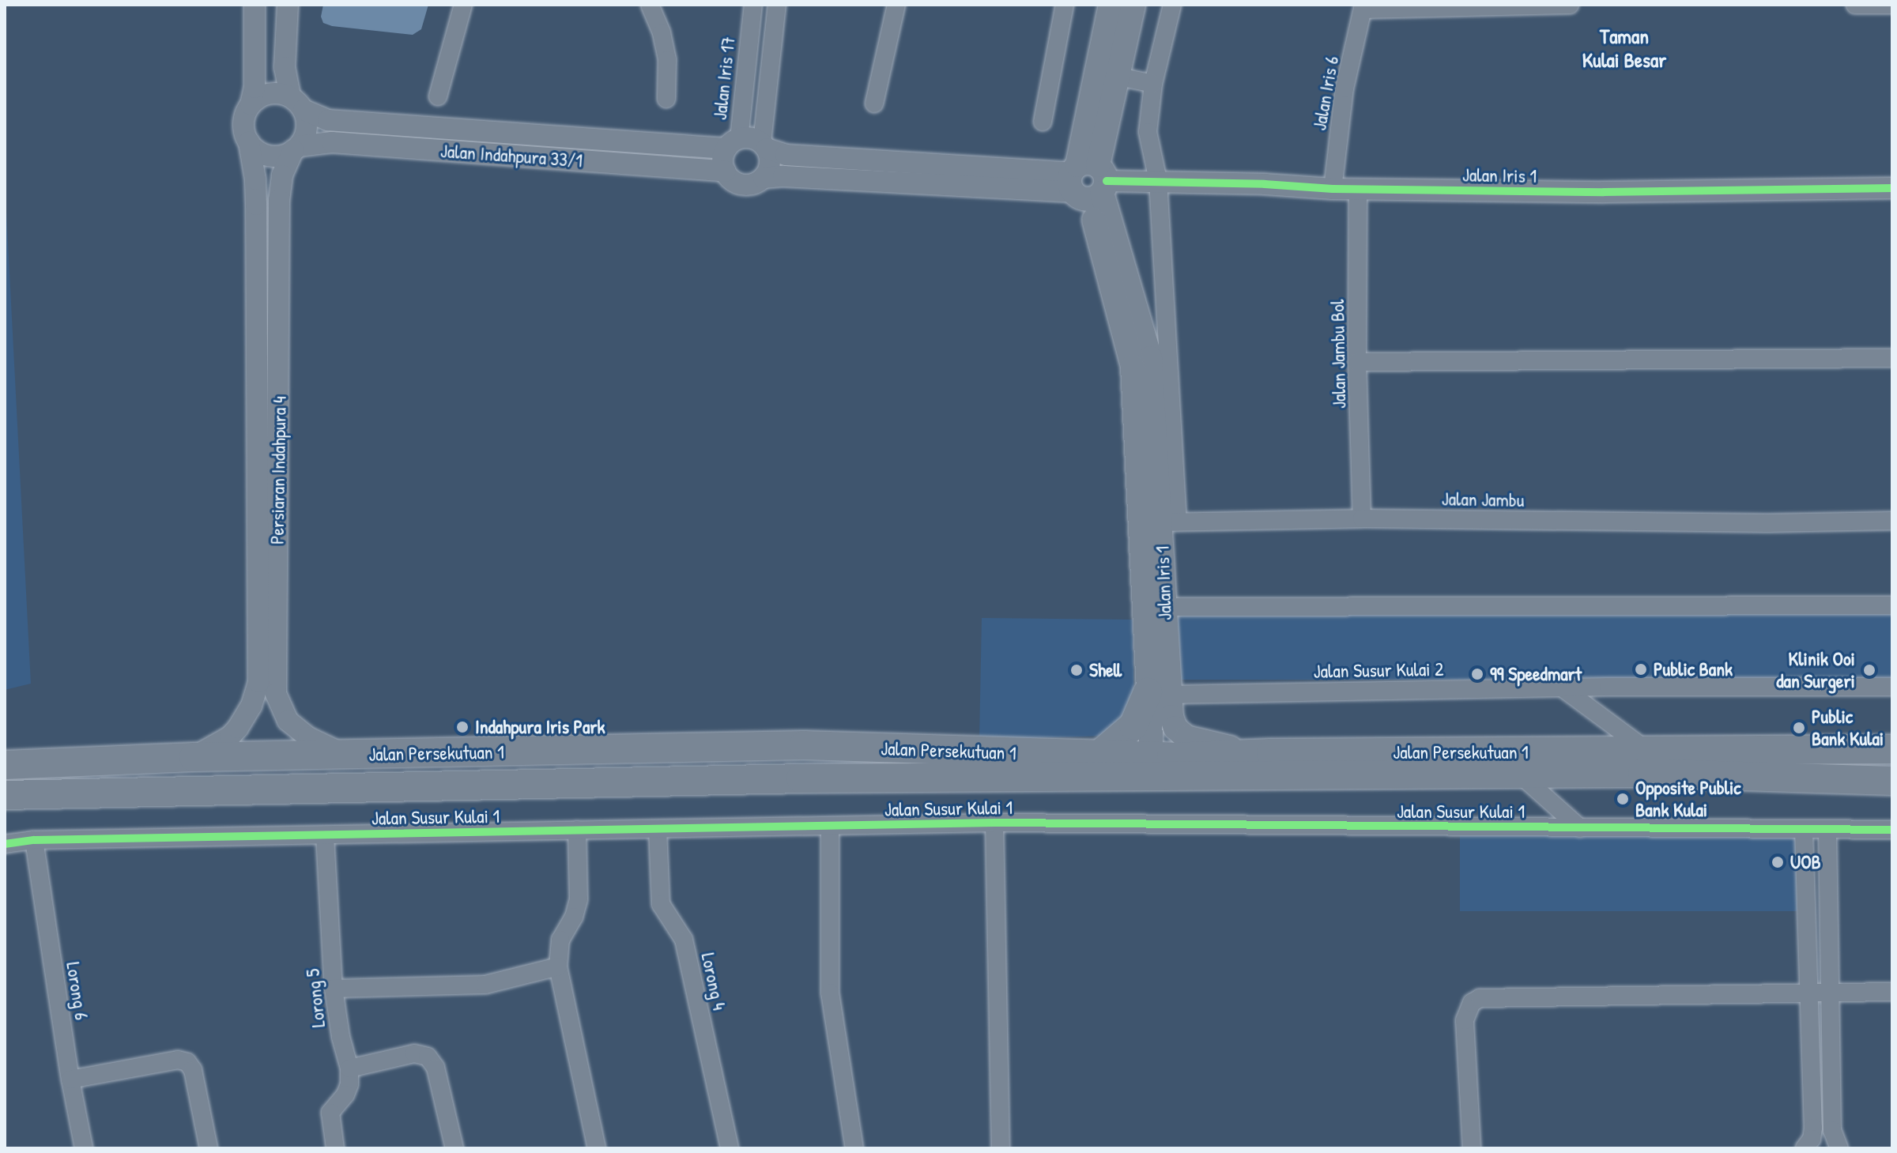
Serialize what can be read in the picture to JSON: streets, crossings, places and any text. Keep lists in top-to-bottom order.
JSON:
{
  "streets": {
    "highway": ["Jalan Persekutuan 1"],
    "main road": ["Jalan Iris 1"],
    "street": [
      "Jalan Iris 17",
      "Jalan Iris 6",
      "Jalan Indahpura 33/1",
      "Jalan Jambu Bol",
      "Persiaran Indahpura 4",
      "Jalan Jambu",
      "Jalan Susur Kulai 2",
      "Jalan Susur Kulai 1",
      "Lorong 4",
      "Lorong 6",
      "Lorong 5"
    ]
  },
  "crossings": [
    ["Jalan Iris 17", "Jalan Indahpura 33/1"],
    ["Jalan Iris 6", "Jalan Iris 1"],
    ["Jalan Indahpura 33/1", "Persiaran Indahpura 4"],
    ["Jalan Iris 1", "Jalan Jambu Bol"],
    ["Jalan Iris 1", "Jalan Jambu"],
    ["Jalan Iris 1", "Jalan Susur Kulai 2"],
    ["Jalan Iris 1", "Jalan Persekutuan 1"],
    ["Jalan Jambu Bol", "Jalan Jambu"],
    ["Persiaran Indahpura 4", "Jalan Persekutuan 1"],
    ["Jalan Susur Kulai 1", "Lorong 4"],
    ["Jalan Susur Kulai 1", "Lorong 6"],
    ["Jalan Susur Kulai 1", "Lorong 5"]
  ],
  "districts": ["Taman Kulai Besar"],
  "places": [
    "Public Bank",
    "Shell",
    "Klinik Ooi dan Surgeri",
    "99 Speedmart",
    "Indahpura Iris Park",
    "Public Bank Kulai",
    "Opposite Public Bank Kulai",
    "UOB"
  ]
}
